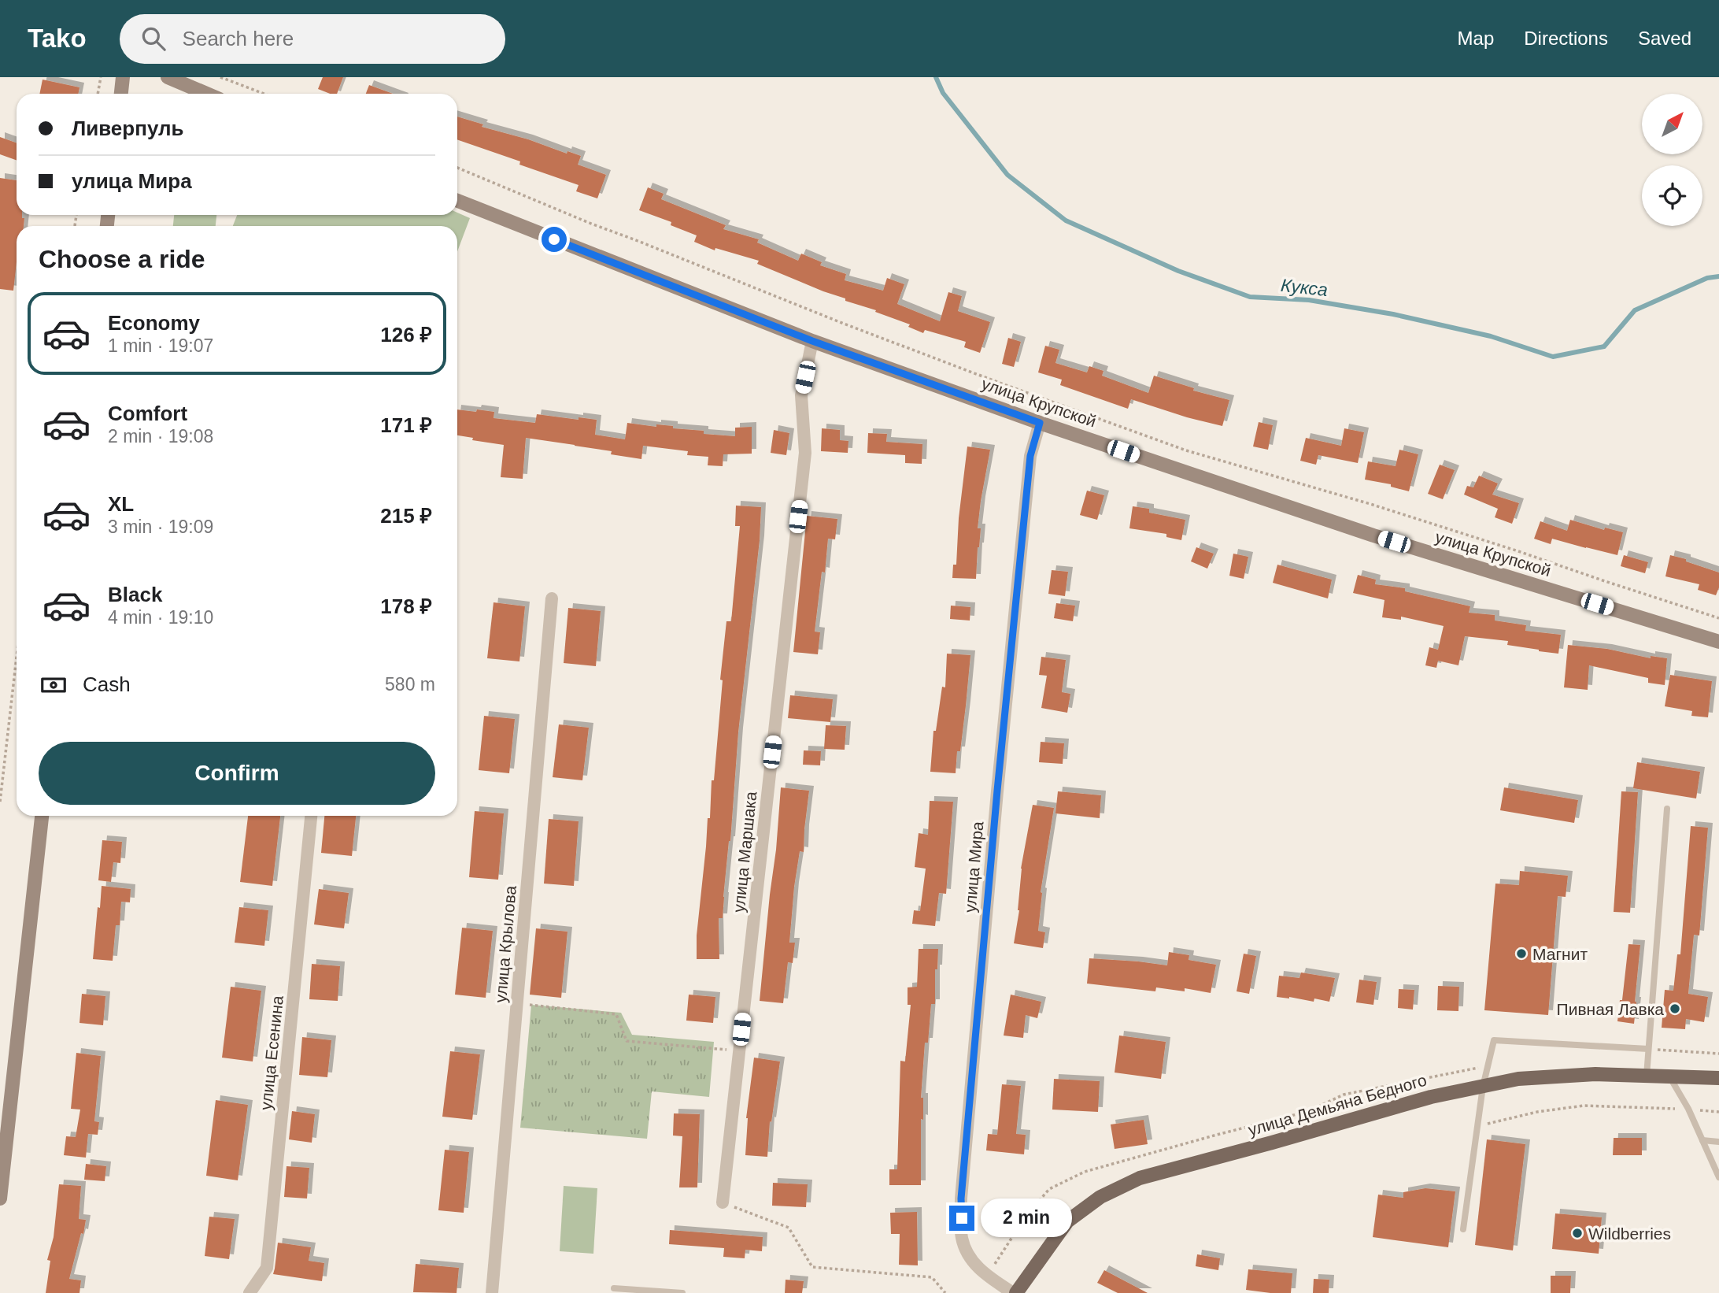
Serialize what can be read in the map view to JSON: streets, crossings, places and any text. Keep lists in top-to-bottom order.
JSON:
{
  "streets": {
    "main road": ["улица Демьяна Бедного"],
    "street": [
      "улица Крупской",
      "улица Маршака",
      "улица Мира",
      "улица Крылова",
      "улица Есенина"
    ]
  },
  "crossings": [
    ["улица Крупской", "улица Маршака"],
    ["улица Крупской", "улица Мира"],
    ["улица Мира", "улица Демьяна Бедного"]
  ],
  "water": ["Кукса"],
  "places": ["Магнит", "Пивная Лавка", "Wildberries"],
  "north": "top right",
  "page": {
    "header": "Tako",
    "search": "Search here",
    "nav": ["Map", "Directions", "Saved"],
    "banner": ["Ливерпуль", "улица Мира"],
    "heading": "Choose a ride",
    "list": [
      {
        "name": "Economy",
        "note": "1 min · 19:07",
        "value": "126 ₽"
      },
      {
        "name": "Comfort",
        "note": "2 min · 19:08",
        "value": "171 ₽"
      },
      {
        "name": "XL",
        "note": "3 min · 19:09",
        "value": "215 ₽"
      },
      {
        "name": "Black",
        "note": "4 min · 19:10",
        "value": "178 ₽"
      }
    ],
    "pay": ["Cash", "580 m"],
    "buttons": "Confirm",
    "bubble": "2 min"
  }
}
